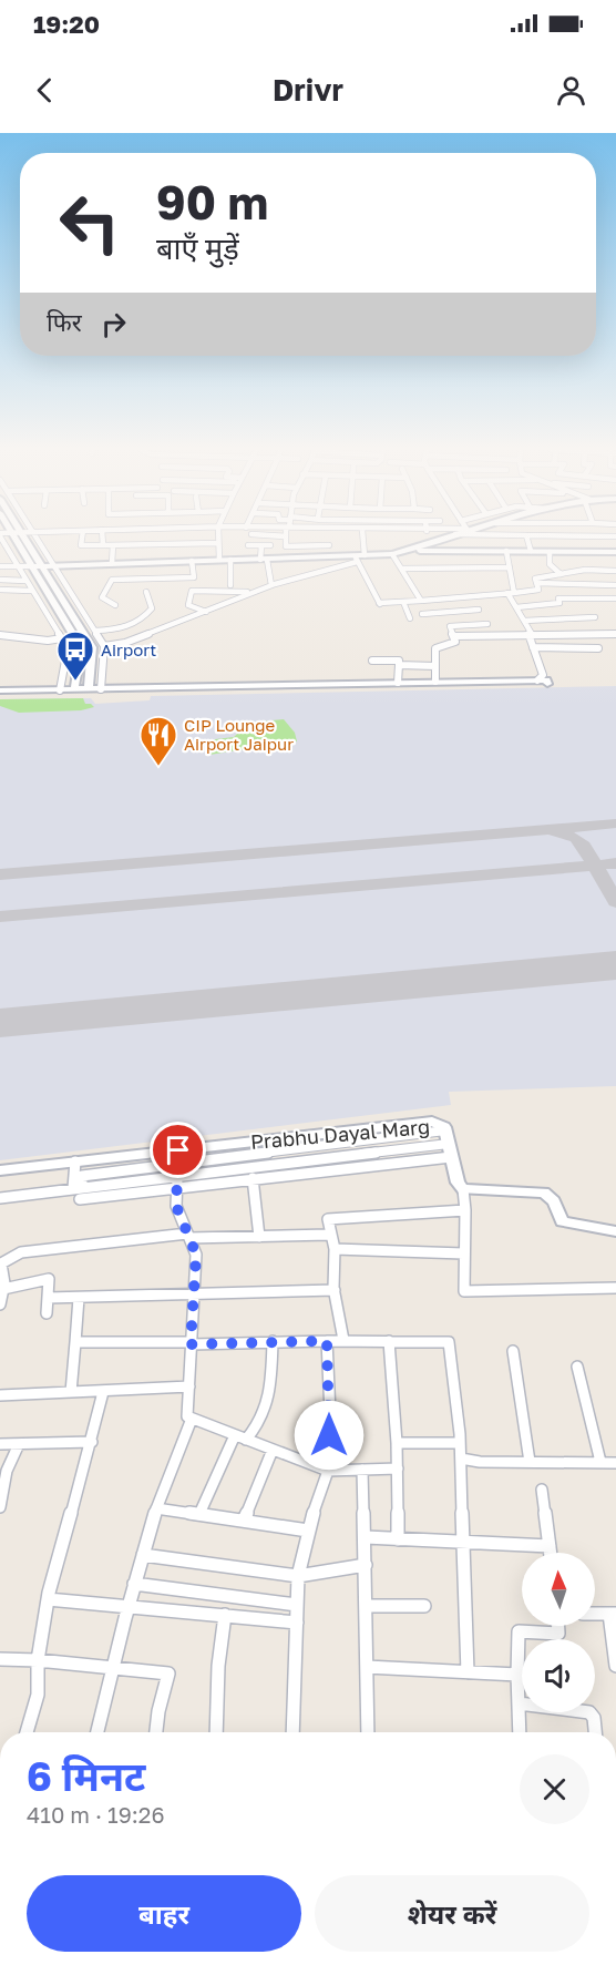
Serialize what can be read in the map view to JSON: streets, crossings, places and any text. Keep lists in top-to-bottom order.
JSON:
{
  "streets": {
    "street": ["Prabhu Dayal Marg"]
  },
  "places": {
    "bus stop": ["Airport"],
    "restaurant": ["CIP Lounge Airport Jaipur"]
  },
  "north": "top",
  "page": {
    "status": "19:20",
    "header": "Drivr",
    "turn": ["90 m", "बाएँ मुड़ें"],
    "then": "फिर",
    "heading": ["6 मिनट", "410 m · 19:26"],
    "buttons": ["बाहर", "शेयर करें"]
  }
}
